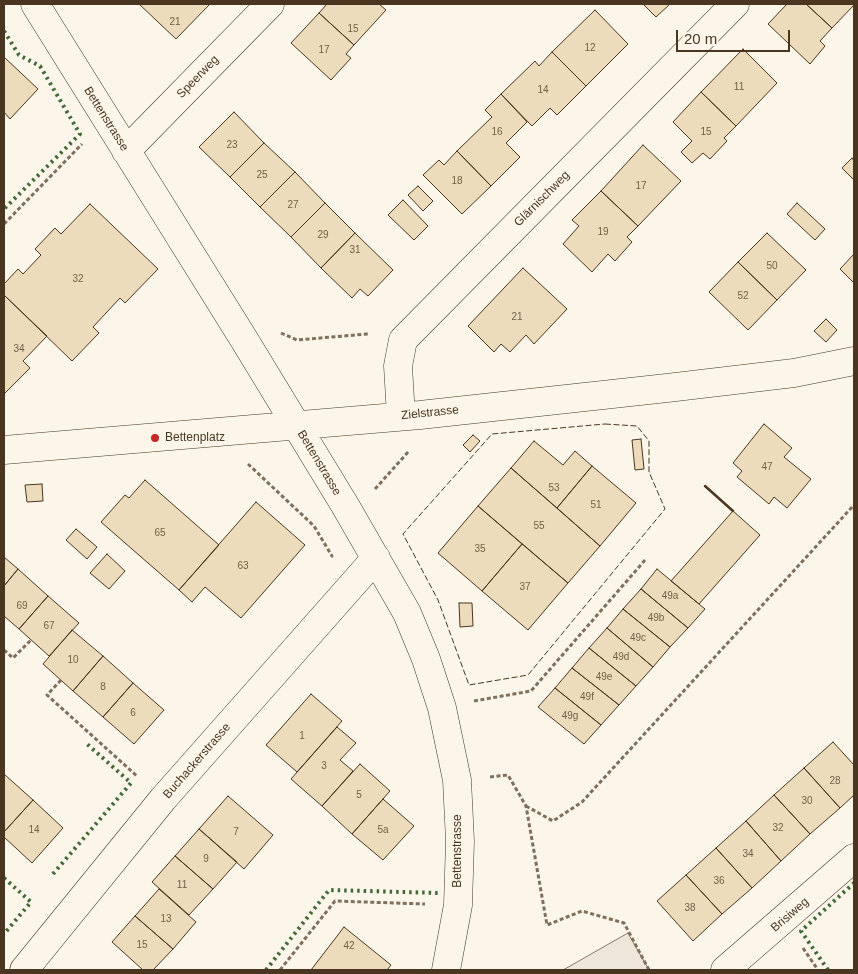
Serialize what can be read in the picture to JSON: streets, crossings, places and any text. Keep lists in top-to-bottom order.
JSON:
{
  "streets": {
    "street": [
      "Speerweg",
      "Bettenstrasse",
      "Glärnischweg",
      "Zielstrasse",
      "Buchackerstrasse",
      "Brisiweg"
    ]
  },
  "crossings": [
    ["Speerweg", "Bettenstrasse"],
    ["Bettenstrasse", "Zielstrasse"],
    ["Bettenstrasse", "Buchackerstrasse"]
  ],
  "places": ["Bettenplatz"],
  "house_numbers": [
    "21",
    "15",
    "12",
    "17",
    "11",
    "14",
    "16",
    "15",
    "23",
    "25",
    "18",
    "17",
    "27",
    "19",
    "29",
    "31",
    "50",
    "32",
    "52",
    "21",
    "34",
    "47",
    "53",
    "51",
    "55",
    "65",
    "35",
    "63",
    "37",
    "49a",
    "69",
    "49b",
    "67",
    "49c",
    "49d",
    "10",
    "49e",
    "8",
    "49f",
    "6",
    "49g",
    "1",
    "3",
    "28",
    "5",
    "30",
    "32",
    "14",
    "5a",
    "7",
    "34",
    "9",
    "36",
    "11",
    "38",
    "13",
    "15",
    "42"
  ],
  "scale_bar": "20 m"
}
